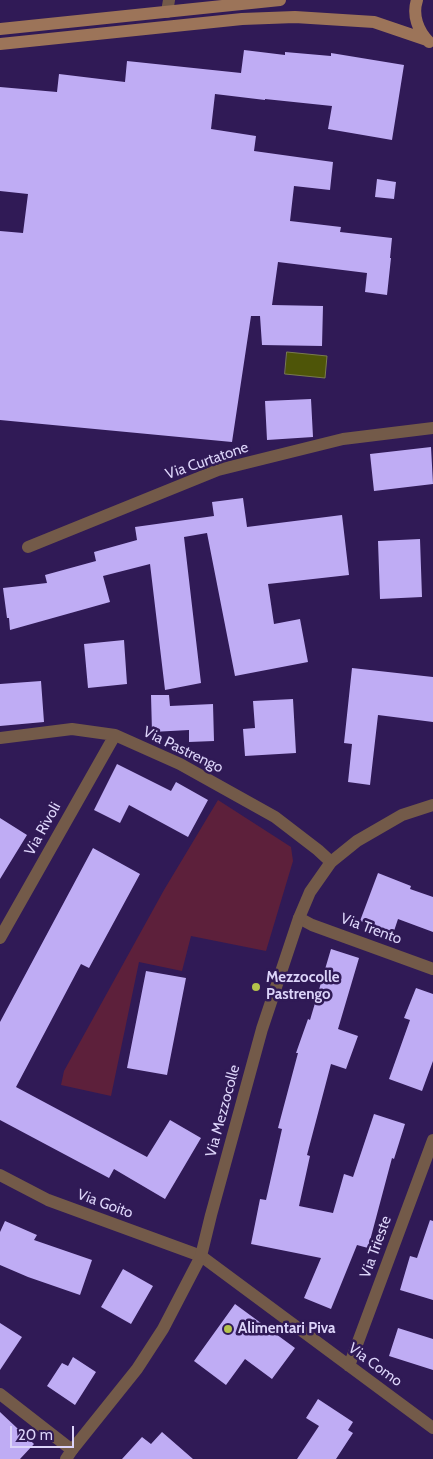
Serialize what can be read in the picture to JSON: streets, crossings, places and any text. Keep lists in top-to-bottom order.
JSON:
{
  "streets": {
    "street": [
      "Via Curtatone",
      "Via Pastrengo",
      "Via Rivoli",
      "Via Trento",
      "Via Mezzocolle",
      "Via Goito",
      "Via Trieste",
      "Via Como"
    ]
  },
  "crossings": [
    ["Via Pastrengo", "Via Rivoli"],
    ["Via Pastrengo", "Via Mezzocolle"],
    ["Via Trento", "Via Mezzocolle"],
    ["Via Mezzocolle", "Via Goito"],
    ["Via Mezzocolle", "Via Como"],
    ["Via Goito", "Via Como"],
    ["Via Trieste", "Via Como"]
  ],
  "places": ["Mezzocolle Pastrengo", "Alimentari Piva"],
  "scale_bar": "20 m"
}
